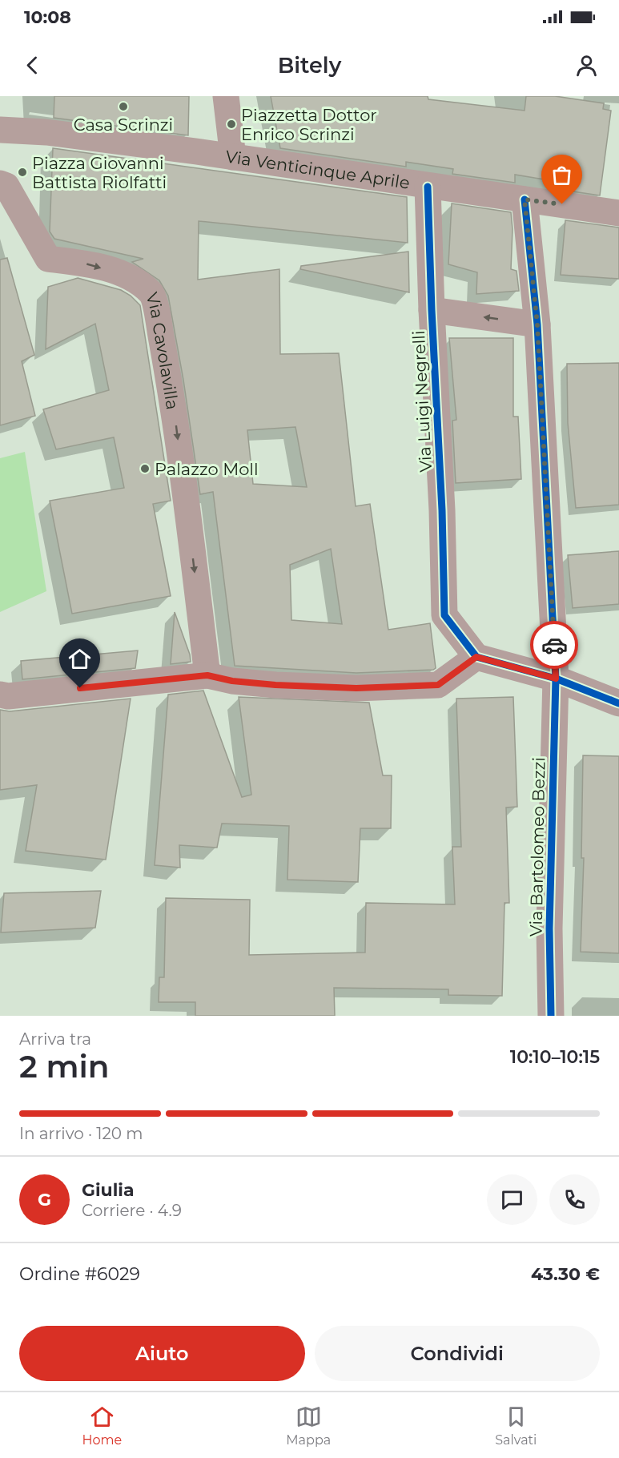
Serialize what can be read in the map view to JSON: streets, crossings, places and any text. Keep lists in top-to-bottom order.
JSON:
{
  "streets": {
    "street": [
      "Via Venticinque Aprile",
      "Via Cavolavilla",
      "Via Luigi Negrelli",
      "Via Bartolomeo Bezzi"
    ]
  },
  "crossings": [
    ["Via Venticinque Aprile", "Via Luigi Negrelli"],
    ["Via Venticinque Aprile", "Via Bartolomeo Bezzi"]
  ],
  "one_way": ["Via Cavolavilla"],
  "places": [
    "Casa Scrinzi",
    "Piazzetta Dottor Enrico Scrinzi",
    "Piazza Giovanni Battista Riolfatti",
    "Palazzo Moll"
  ],
  "page": {
    "status": "10:08",
    "header": "Bitely",
    "heading": ["2 min", "Arriva tra", "10:10–10:15"],
    "panel": [
      "Giulia",
      "Corriere · 4.9",
      "Ordine #6029",
      "43.30 €"
    ],
    "bar": "In arrivo · 120 m",
    "round": "G",
    "buttons": ["Aiuto", "Condividi"],
    "tabs": ["Home", "Mappa", "Salvati"]
  }
}
